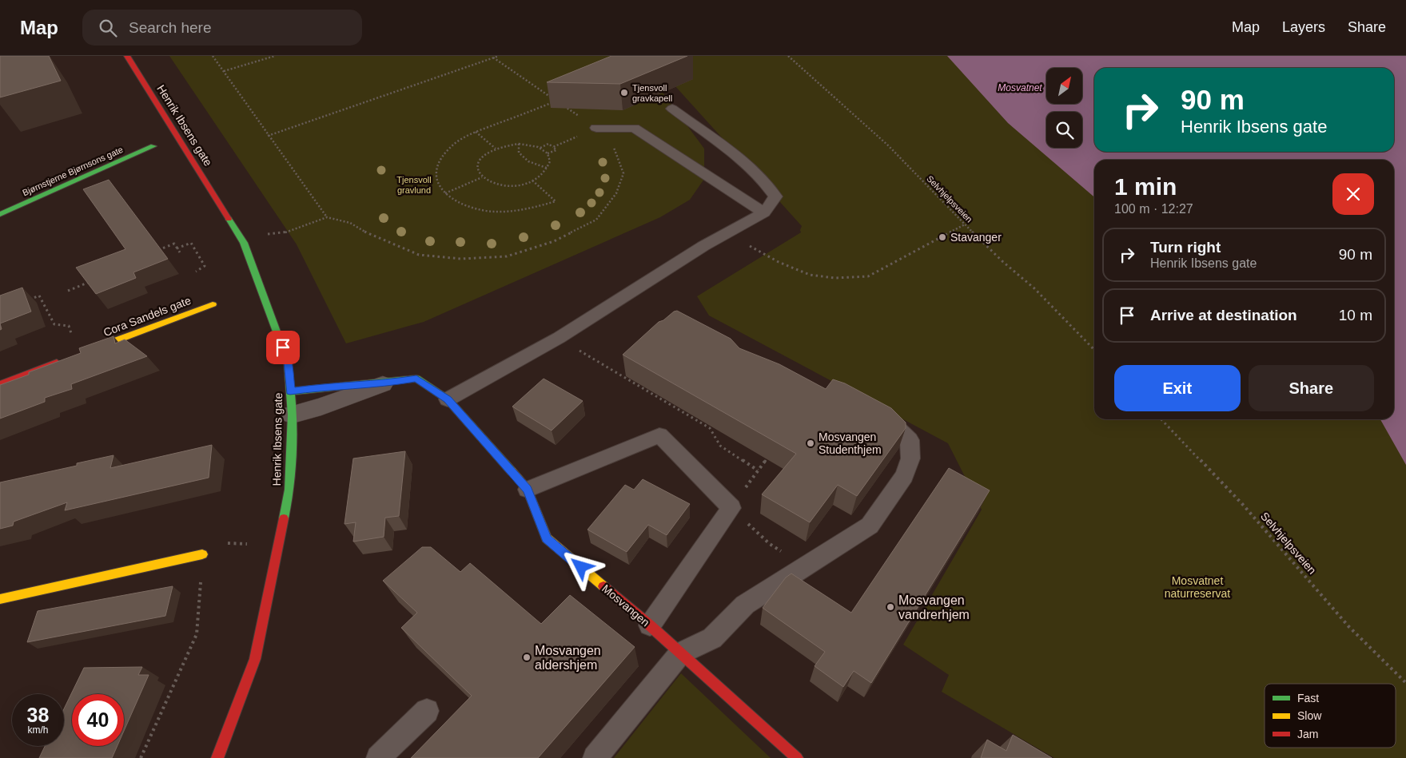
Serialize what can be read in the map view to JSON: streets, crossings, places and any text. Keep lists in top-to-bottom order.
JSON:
{
  "streets": {
    "street": [
      "Henrik Ibsens gate",
      "Bjørnstjerne Bjørnsons gate",
      "Cora Sandels gate",
      "Mosvangen"
    ],
    "path": ["Selvhjelpsveien"]
  },
  "crossings": [
    ["Henrik Ibsens gate", "Mosvangen"]
  ],
  "water": ["Mosvatnet"],
  "parks": ["Tjensvoll gravlund", "Mosvatnet naturreservat"],
  "places": [
    "Tjensvoll gravkapell",
    "Stavanger",
    "Mosvangen Studenthjem",
    "Mosvangen vandrerhjem",
    "Mosvangen aldershjem"
  ],
  "legend": ["Fast", "Slow", "Jam"],
  "north": "top right",
  "page": {
    "header": "Map",
    "search": "Search here",
    "nav": ["Map", "Layers", "Share"],
    "turn": ["90 m", "Henrik Ibsens gate"],
    "heading": ["1 min", "100 m · 12:27"],
    "list": [
      {
        "name": "Turn right",
        "note": "Henrik Ibsens gate",
        "value": "90 m"
      },
      {
        "name": "Arrive at destination",
        "value": "10 m"
      }
    ],
    "buttons": ["Exit", "Share"],
    "speed": "38 km/h",
    "limit": "40"
  }
}
